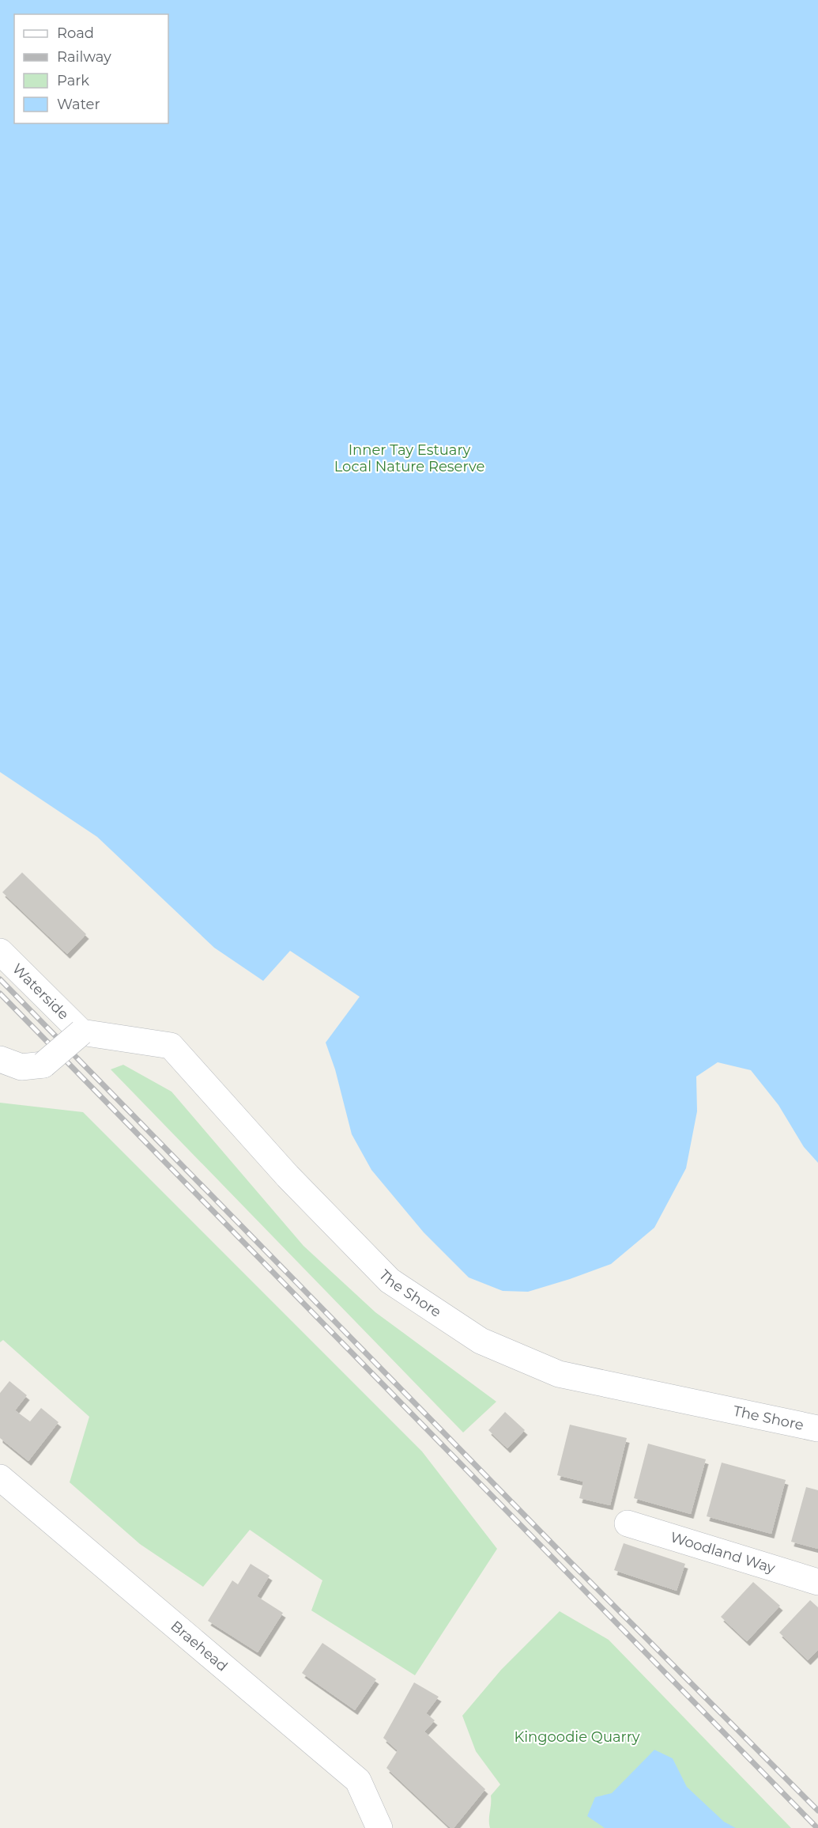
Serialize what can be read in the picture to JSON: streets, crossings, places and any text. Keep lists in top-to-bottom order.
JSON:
{
  "streets": {
    "street": [
      "Waterside",
      "The Shore",
      "Woodland Way",
      "Braehead"
    ]
  },
  "crossings": [
    ["Waterside", "The Shore"]
  ],
  "parks": ["Inner Tay Estuary Local Nature Reserve", "Kingoodie Quarry"],
  "legend": [
    "Road",
    "Railway",
    "Park",
    "Water"
  ]
}
